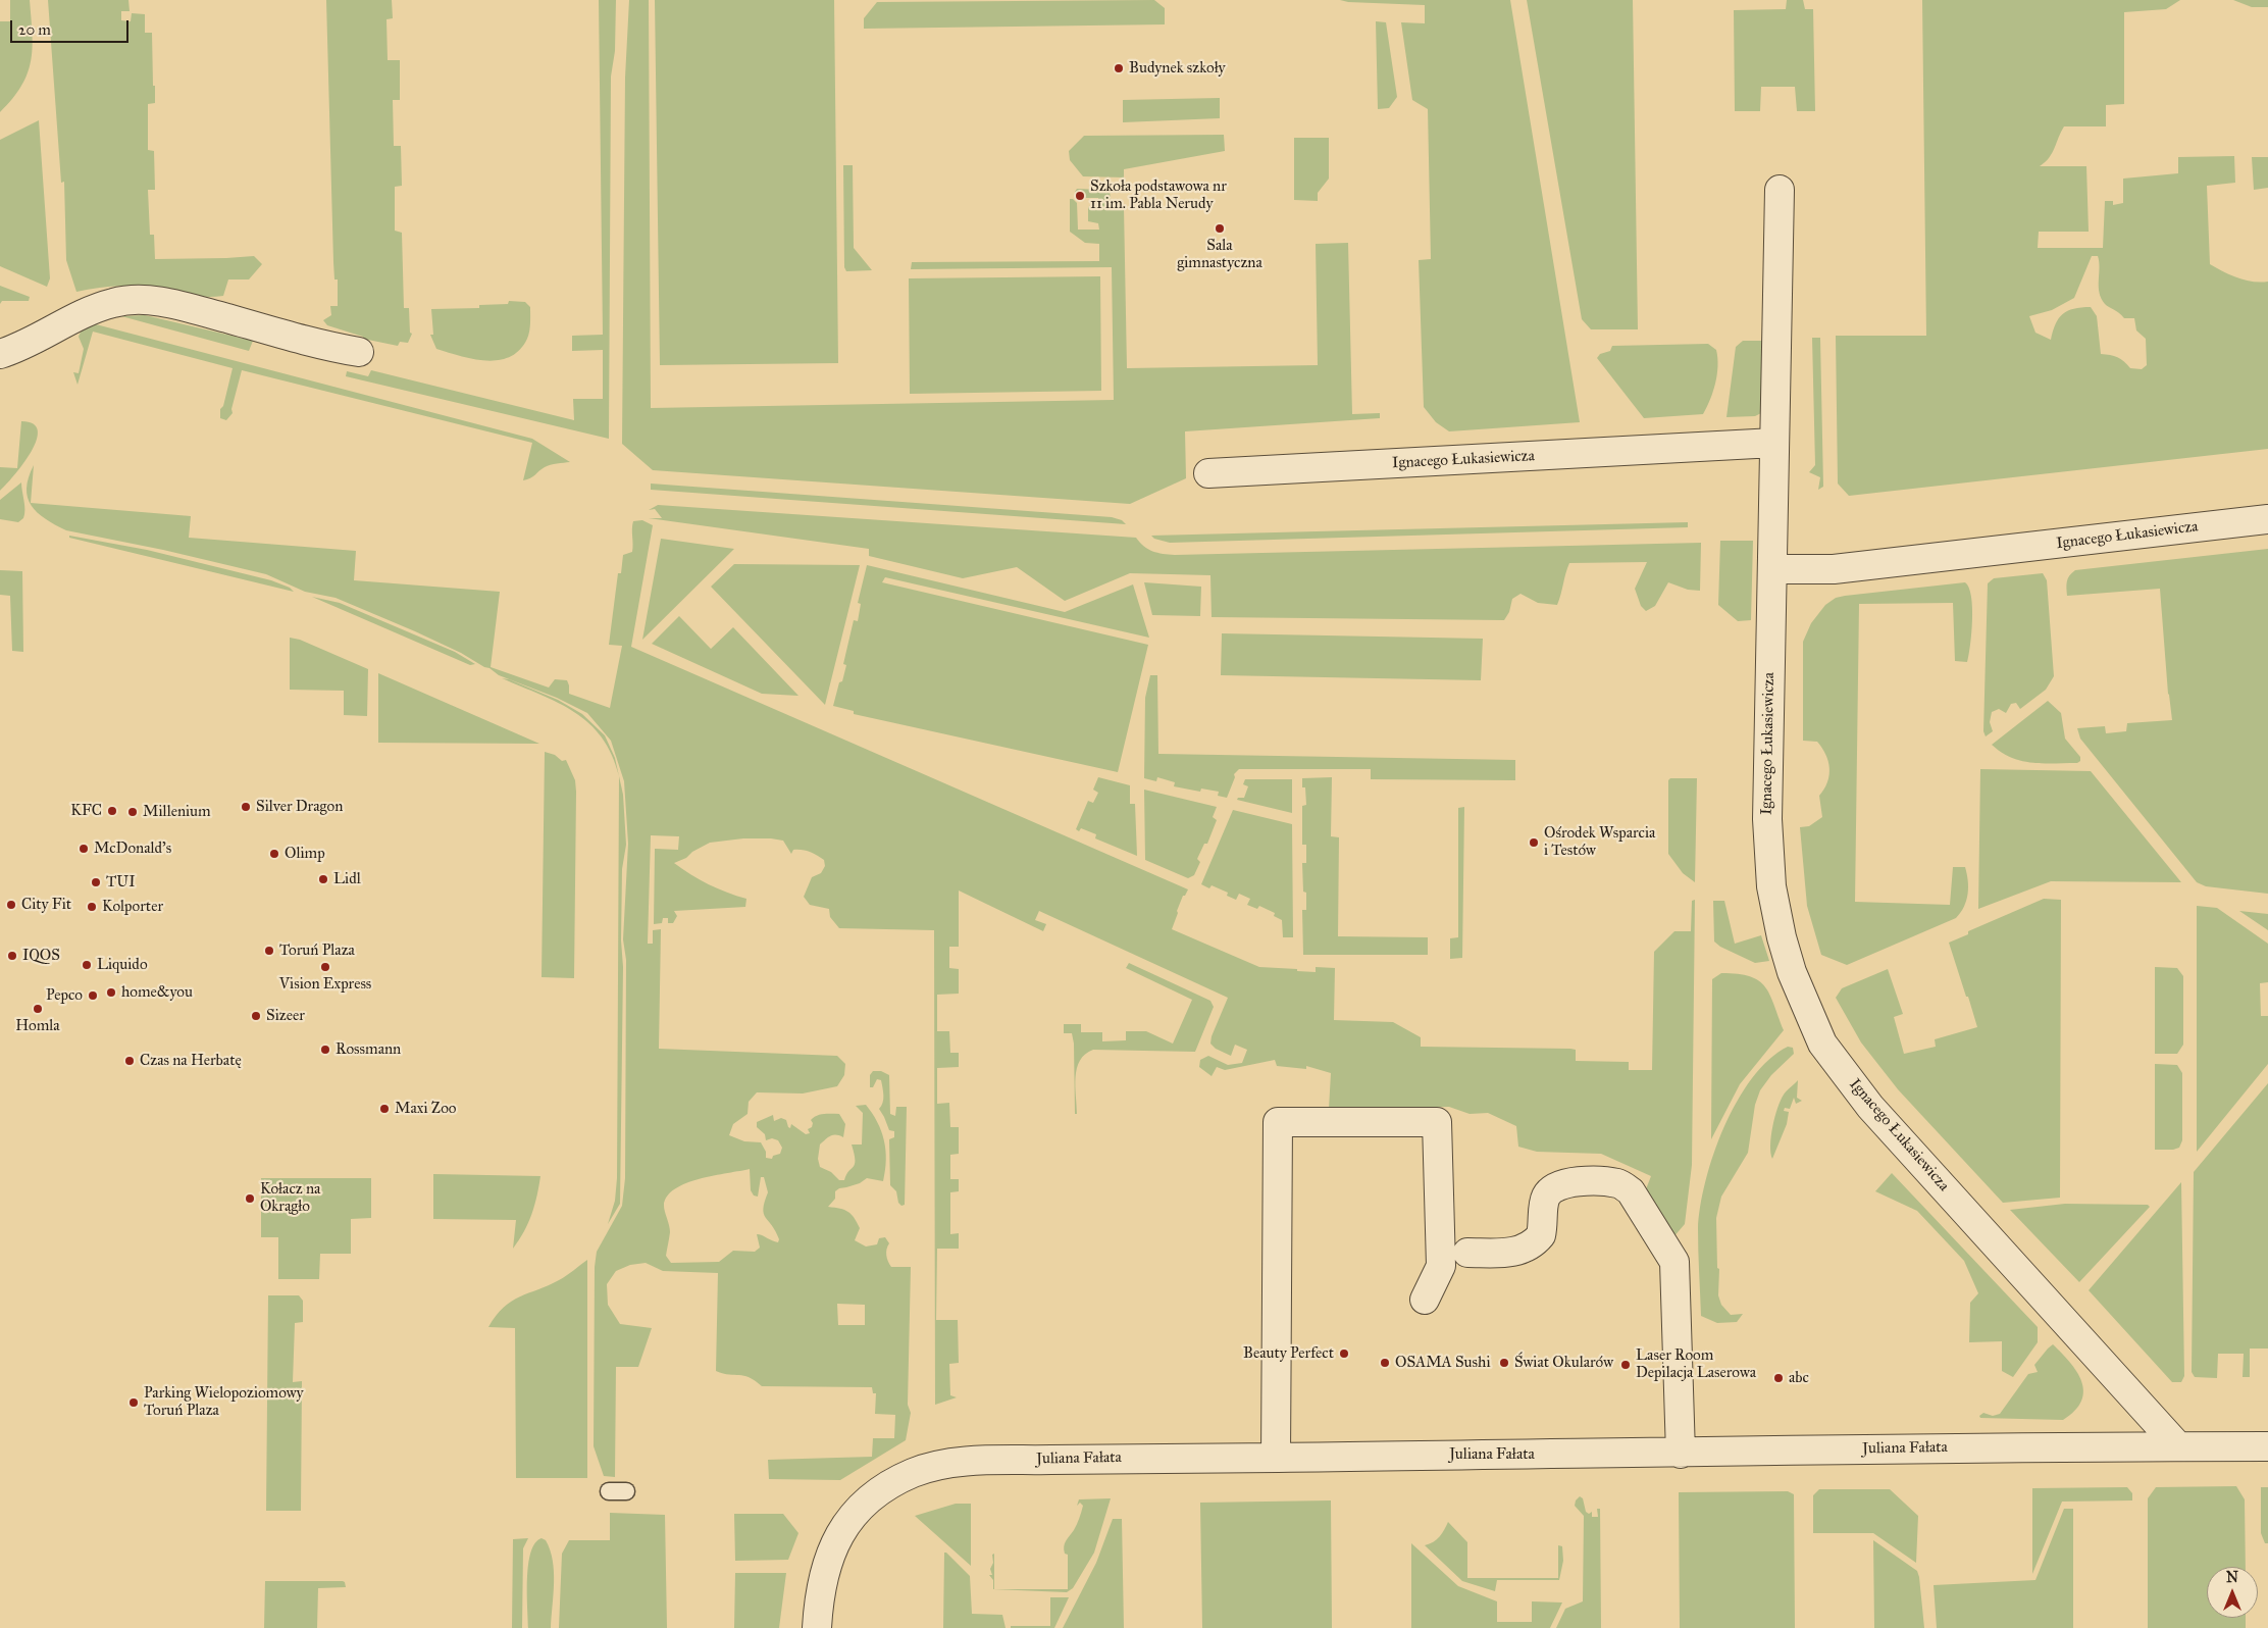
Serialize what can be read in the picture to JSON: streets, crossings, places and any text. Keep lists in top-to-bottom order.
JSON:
{
  "streets": {
    "street": ["Ignacego Łukasiewicza", "Juliana Fałata"]
  },
  "crossings": [
    ["Ignacego Łukasiewicza", "Juliana Fałata"]
  ],
  "places": [
    "Budynek szkoły",
    "Szkoła podstawowa nr 11 im. Pabla Nerudy",
    "Sala gimnastyczna",
    "Silver Dragon",
    "KFC",
    "Millenium",
    "Ośrodek Wsparcia i Testów",
    "McDonald's",
    "Olimp",
    "Lidl",
    "TUI",
    "City Fit",
    "Kolporter",
    "Toruń Plaza",
    "IQOS",
    "Liquido",
    "Vision Express",
    "home&you",
    "Pepco",
    "Homla",
    "Sizeer",
    "Rossmann",
    "Czas na Herbatę",
    "Maxi Zoo",
    "Kołacz na Okrągło",
    "Beauty Perfect",
    "OSAMA Sushi",
    "Świat Okularów",
    "Laser Room Depilacja Laserowa",
    "abc",
    "Parking Wielopoziomowy Toruń Plaza"
  ],
  "scale_bar": "20 m",
  "north": "top"
}
